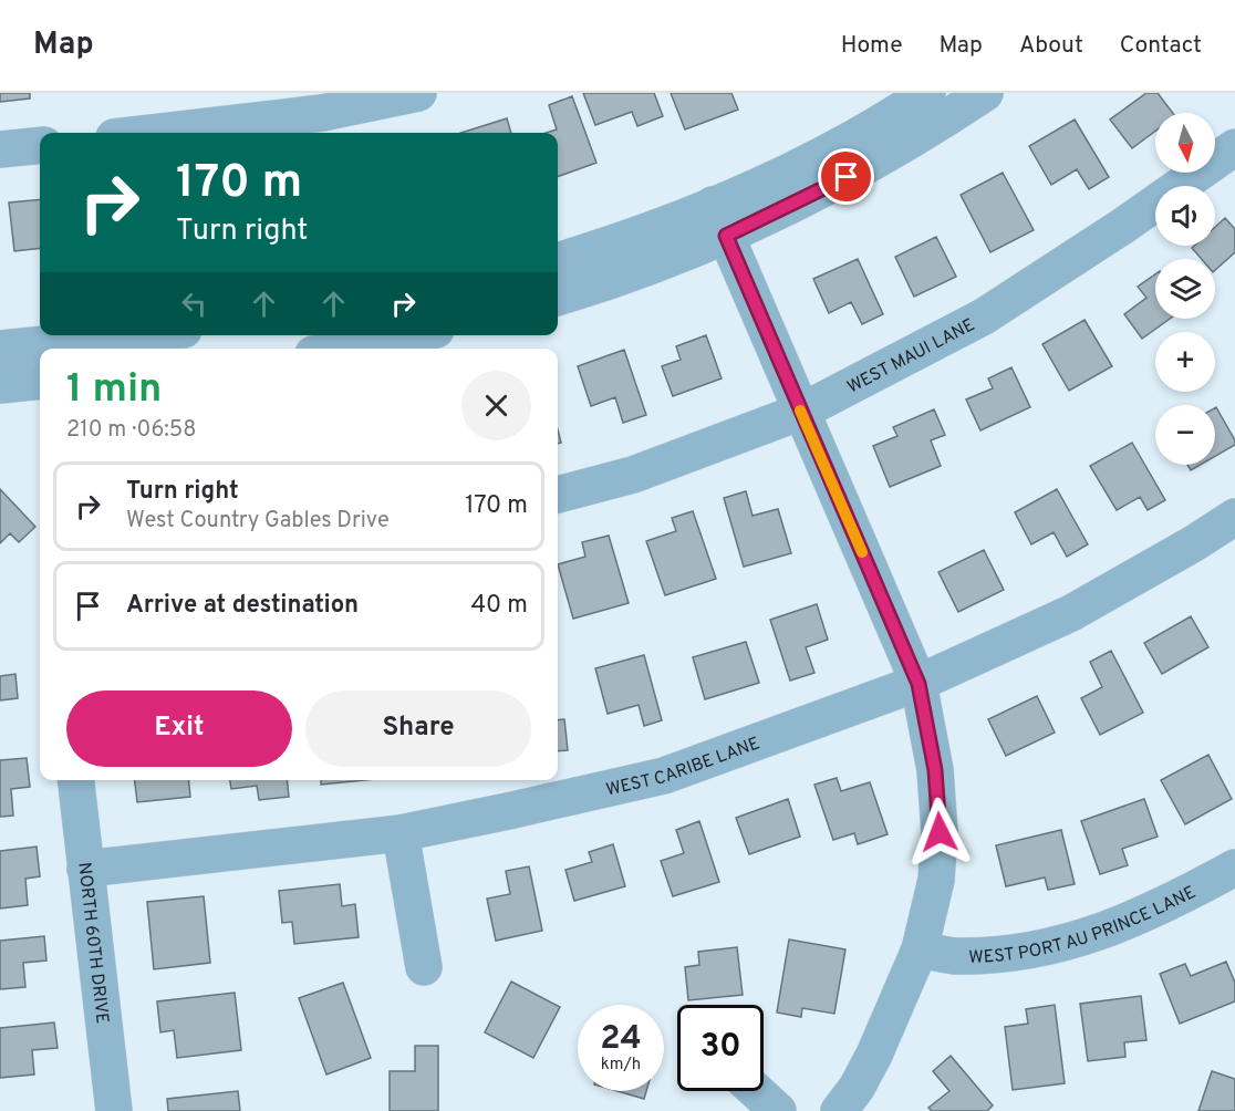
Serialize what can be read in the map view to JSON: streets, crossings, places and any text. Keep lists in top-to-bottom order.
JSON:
{
  "streets": {
    "street": [
      "WEST MAUI LANE",
      "WEST CARIBE LANE",
      "WEST PORT AU PRINCE LANE",
      "NORTH 60TH DRIVE"
    ]
  },
  "crossings": [
    ["WEST CARIBE LANE", "NORTH 60TH DRIVE"]
  ],
  "north": "bottom",
  "page": {
    "header": "Map",
    "nav": [
      "Home",
      "Map",
      "About",
      "Contact"
    ],
    "map_buttons": ["+", "−"],
    "turn": ["170 m", "Turn right"],
    "heading": ["1 min", "210 m · 06:58"],
    "list": [
      {
        "name": "Turn right",
        "note": "West Country Gables Drive",
        "value": "170 m"
      },
      {
        "name": "Arrive at destination",
        "value": "40 m"
      }
    ],
    "buttons": ["Exit", "Share"],
    "speed": "24 km/h",
    "limit": "30"
  }
}
